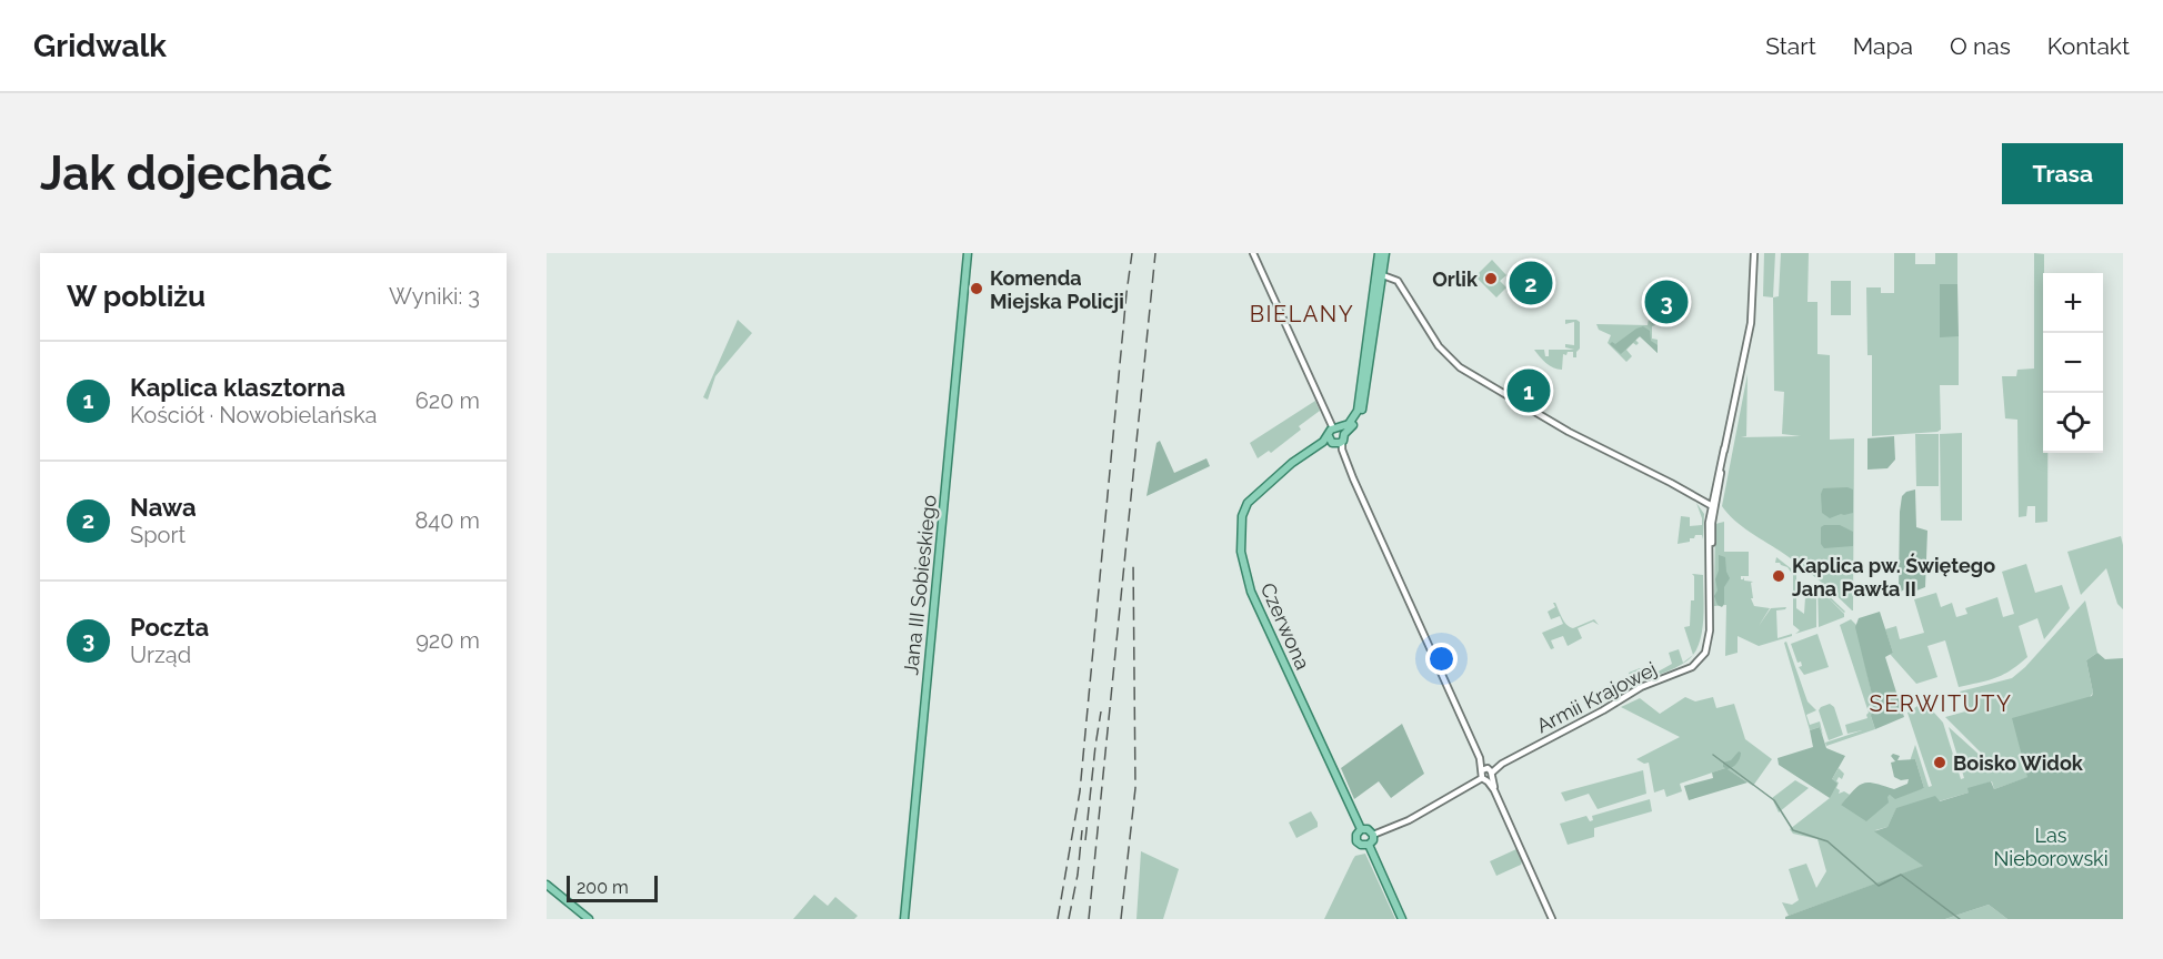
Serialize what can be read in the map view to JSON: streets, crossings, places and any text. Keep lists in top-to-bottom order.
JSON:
{
  "streets": {
    "main road": ["Jana III Sobieskiego", "Czerwona"],
    "street": ["Armii Krajowej"]
  },
  "crossings": [
    ["Czerwona", "Armii Krajowej"]
  ],
  "districts": ["BIELANY", "SERWITUTY"],
  "parks": ["Las Nieborowski"],
  "places": [
    "Orlik",
    "Komenda Miejska Policji",
    "Kaplica pw. Świętego Jana Pawła II",
    "Boisko Widok"
  ],
  "scale_bar": "200 m",
  "page": {
    "header": "Gridwalk",
    "nav": [
      "Start",
      "Mapa",
      "O nas",
      "Kontakt"
    ],
    "buttons": "Trasa",
    "title": "Jak dojechać",
    "heading": ["W pobliżu", "Wyniki: 3"],
    "pins": ["2", "3", "1"],
    "map_buttons": ["+", "−"],
    "list": [
      {
        "mark": "1",
        "name": "Kaplica klasztorna",
        "note": "Kościół · Nowobielańska",
        "value": "620 m"
      },
      {
        "mark": "2",
        "name": "Nawa",
        "note": "Sport",
        "value": "840 m"
      },
      {
        "mark": "3",
        "name": "Poczta",
        "note": "Urząd",
        "value": "920 m"
      }
    ],
    "scale": "200 m"
  }
}
